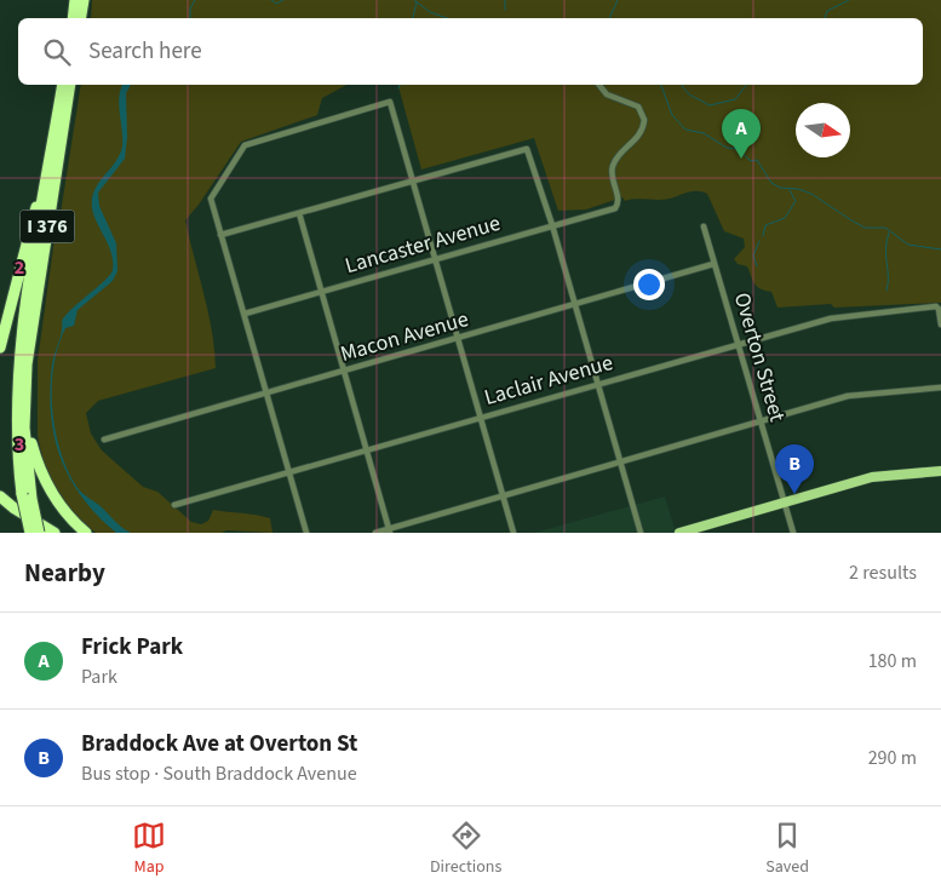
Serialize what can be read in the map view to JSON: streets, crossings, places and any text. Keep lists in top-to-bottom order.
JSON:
{
  "streets": {
    "highway": ["I 376"],
    "street": [
      "Lancaster Avenue",
      "Macon Avenue",
      "Overton Street",
      "Laclair Avenue"
    ]
  },
  "crossings": [
    ["Macon Avenue", "Overton Street"],
    ["Overton Street", "Laclair Avenue"]
  ],
  "north": "right",
  "page": {
    "search": "Search here",
    "pins": ["A", "B"],
    "heading": ["Nearby", "2 results"],
    "list": [
      {
        "mark": "A",
        "name": "Frick Park",
        "note": "Park",
        "value": "180 m"
      },
      {
        "mark": "B",
        "name": "Braddock Ave at Overton St",
        "note": "Bus stop · South Braddock Avenue",
        "value": "290 m"
      }
    ],
    "nav": ["Map", "Directions", "Saved"]
  },
  "grid": {
    "rows": ["2", "3"]
  }
}
